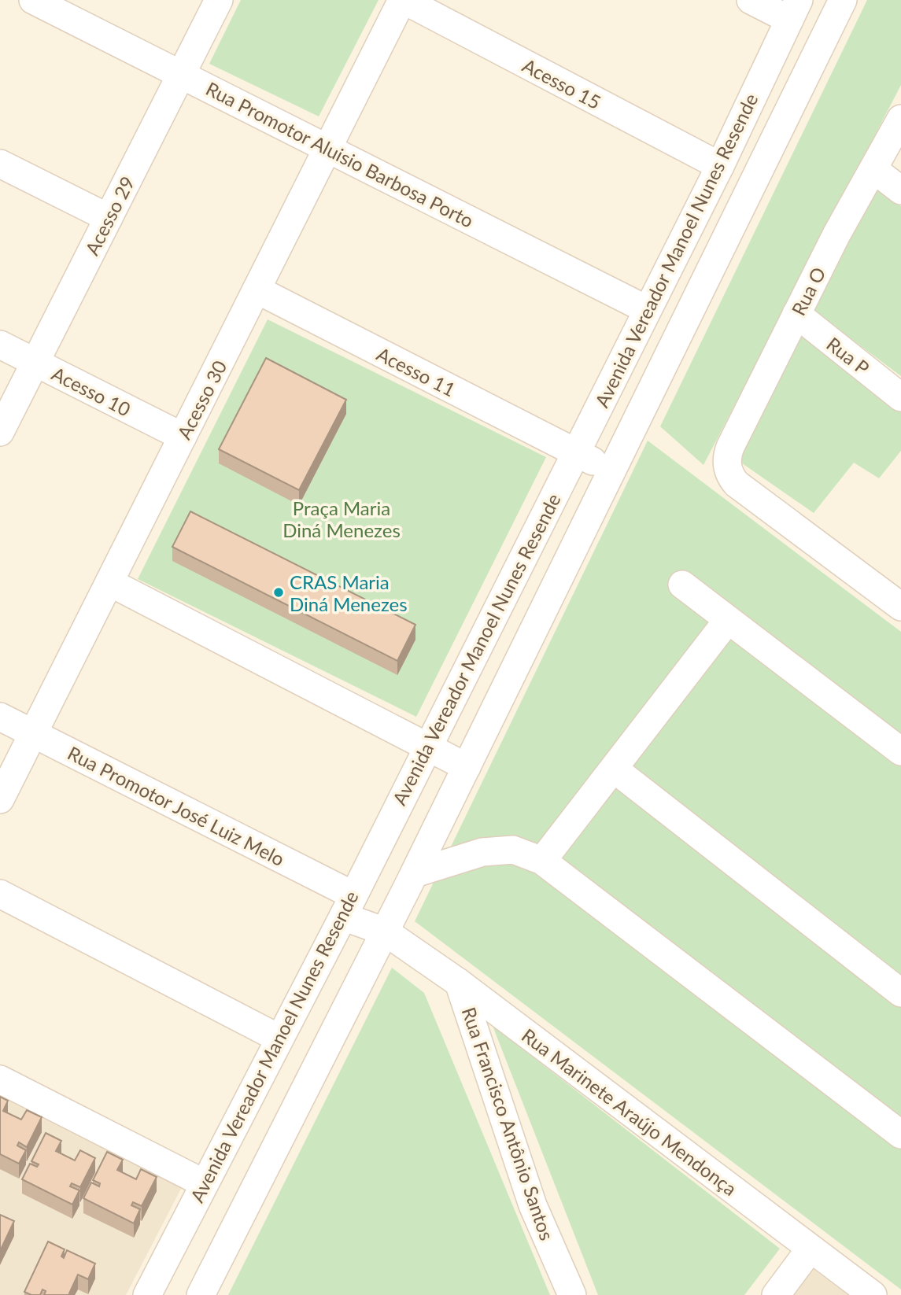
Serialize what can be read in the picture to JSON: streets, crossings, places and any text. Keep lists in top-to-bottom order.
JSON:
{
  "streets": {
    "street": [
      "Acesso 15",
      "Rua Promotor Aluisio Barbosa Porto",
      "Acesso 29",
      "Avenida Vereador Manoel Nunes Resende",
      "Rua O",
      "Rua P",
      "Acesso 11",
      "Acesso 10",
      "Acesso 30",
      "Rua Promotor José Luiz Melo",
      "Rua Marinete Araújo Mendonça",
      "Rua Francisco Antônio Santos"
    ]
  },
  "crossings": [
    ["Acesso 15", "Avenida Vereador Manoel Nunes Resende"],
    ["Acesso 15", "Acesso 30"],
    ["Rua Promotor Aluisio Barbosa Porto", "Acesso 29"],
    ["Rua Promotor Aluisio Barbosa Porto", "Avenida Vereador Manoel Nunes Resende"],
    ["Rua Promotor Aluisio Barbosa Porto", "Acesso 30"],
    ["Acesso 29", "Acesso 10"],
    ["Avenida Vereador Manoel Nunes Resende", "Acesso 11"],
    ["Avenida Vereador Manoel Nunes Resende", "Rua Promotor José Luiz Melo"],
    ["Avenida Vereador Manoel Nunes Resende", "Rua Marinete Araújo Mendonça"],
    ["Rua O", "Rua P"],
    ["Acesso 11", "Acesso 30"],
    ["Acesso 10", "Acesso 30"],
    ["Acesso 30", "Rua Promotor José Luiz Melo"],
    ["Rua Promotor José Luiz Melo", "Rua Marinete Araújo Mendonça"],
    ["Rua Marinete Araújo Mendonça", "Rua Francisco Antônio Santos"]
  ],
  "parks": ["Praça Maria Diná Menezes"],
  "places": ["CRAS Maria Diná Menezes"]
}
